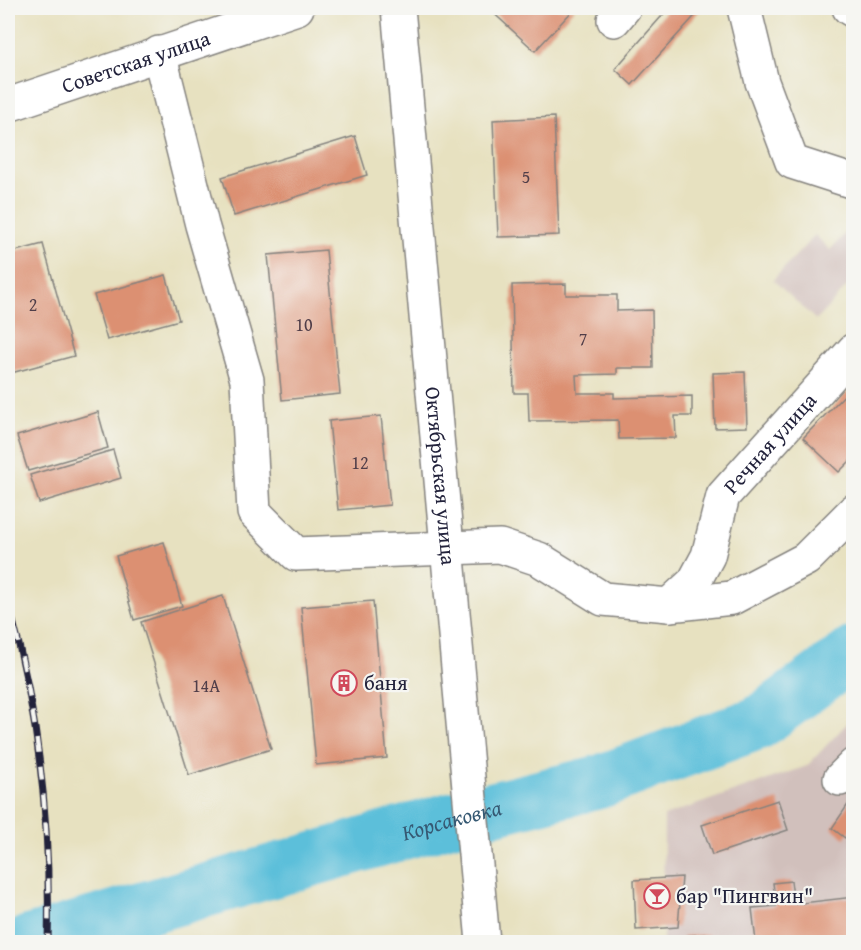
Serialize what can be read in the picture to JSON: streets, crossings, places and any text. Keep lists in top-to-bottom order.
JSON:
{
  "streets": {
    "main road": ["Советская улица", "Речная улица", "Октябрьская улица"]
  },
  "water": ["Корсаковка"],
  "places": {
    "building": ["баня"],
    "bar": ["бар \"Пингвин\""]
  },
  "house_numbers": [
    "5",
    "2",
    "10",
    "7",
    "12",
    "14А"
  ]
}
